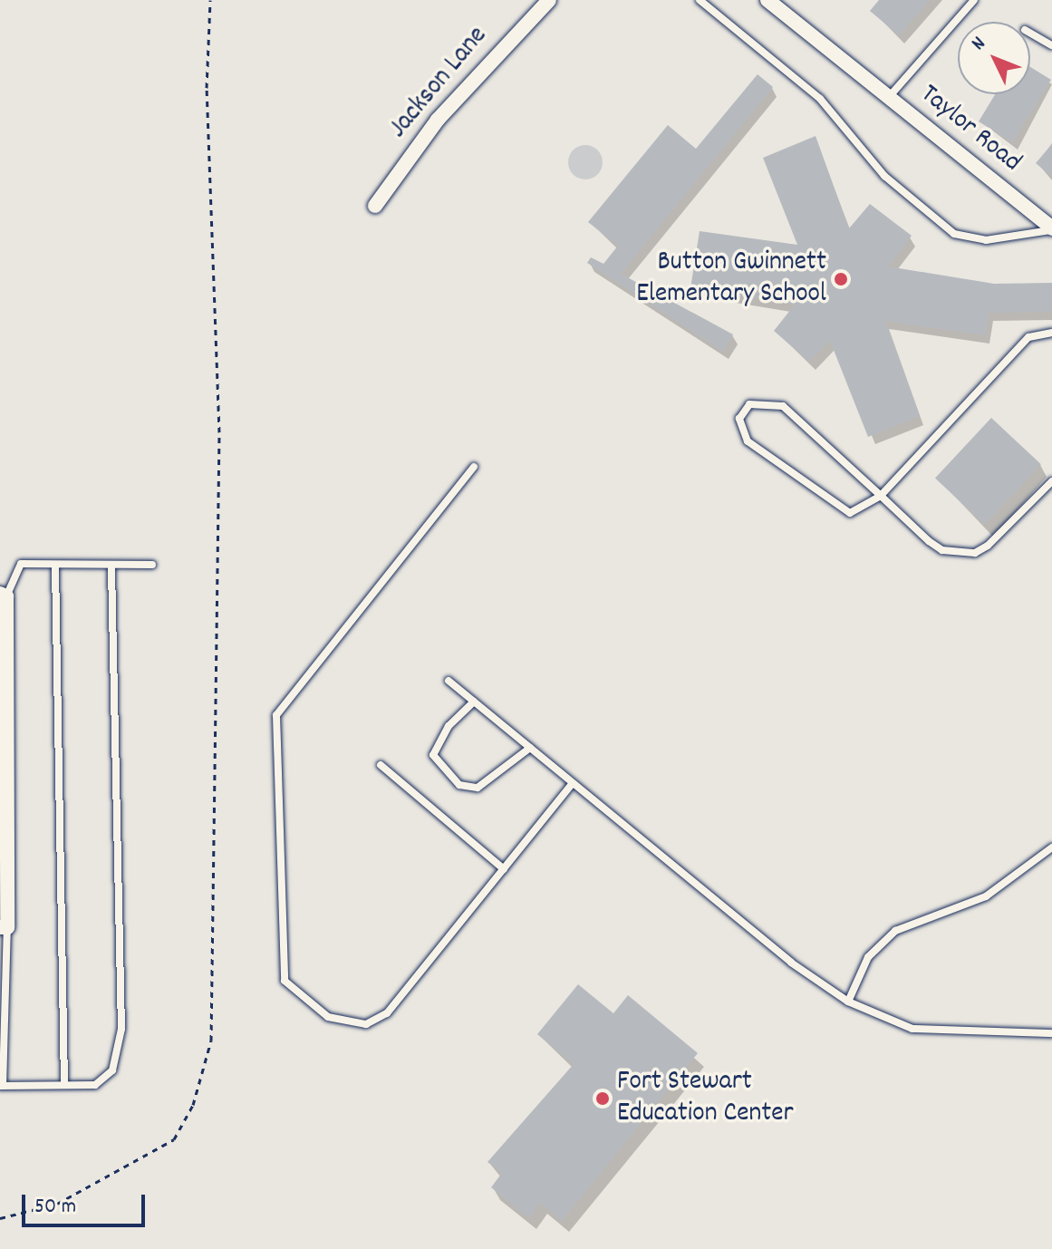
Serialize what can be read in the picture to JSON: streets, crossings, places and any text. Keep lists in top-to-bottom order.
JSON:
{
  "streets": {
    "street": ["Jackson Lane", "Taylor Road"]
  },
  "places": ["Button Gwinnett Elementary School", "Fort Stewart Education Center"],
  "scale_bar": "50 m",
  "north": "top left"
}
